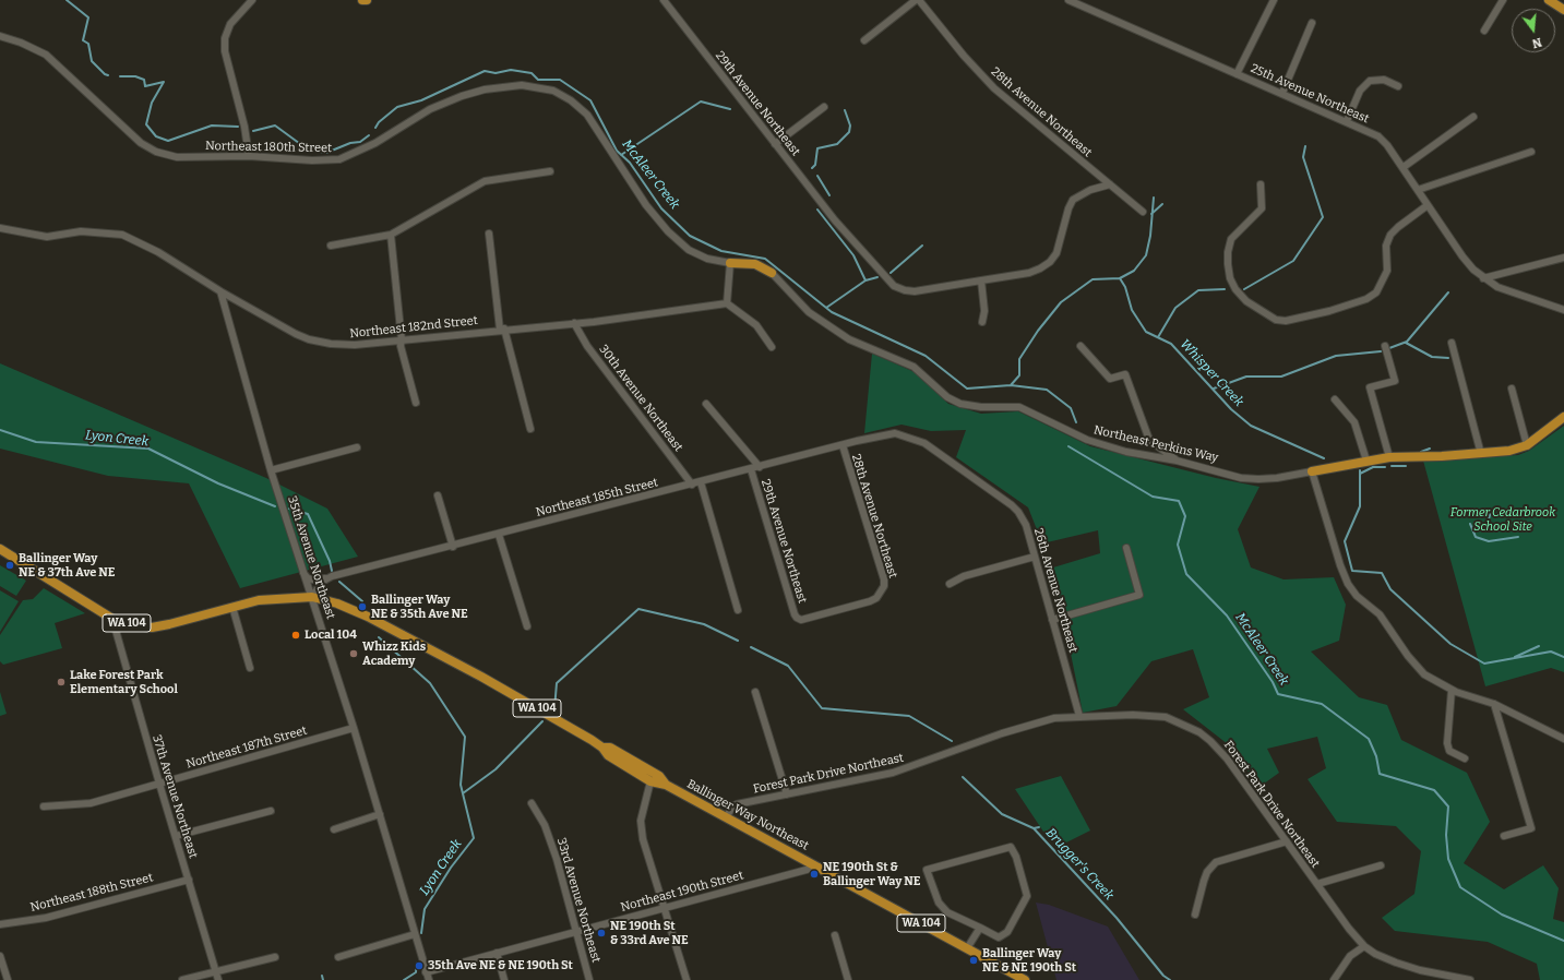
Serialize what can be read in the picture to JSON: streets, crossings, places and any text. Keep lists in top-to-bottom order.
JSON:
{
  "streets": {
    "main road": ["Northeast Perkins Way", "WA 104", "Ballinger Way Northeast"],
    "street": [
      "25th Avenue Northeast",
      "29th Avenue Northeast",
      "28th Avenue Northeast",
      "Northeast 180th Street",
      "Northeast 182nd Street",
      "30th Avenue Northeast",
      "Northeast 185th Street",
      "35th Avenue Northeast",
      "26th Avenue Northeast",
      "Northeast 187th Street",
      "Forest Park Drive Northeast",
      "37th Avenue Northeast",
      "Northeast 190th Street",
      "Northeast 188th Street",
      "33rd Avenue Northeast"
    ]
  },
  "crossings": [
    ["29th Avenue Northeast", "28th Avenue Northeast"],
    ["29th Avenue Northeast", "Northeast 185th Street"],
    ["28th Avenue Northeast", "Northeast 185th Street"],
    ["Northeast 180th Street", "Northeast Perkins Way"],
    ["Northeast 182nd Street", "30th Avenue Northeast"],
    ["Northeast 182nd Street", "35th Avenue Northeast"],
    ["30th Avenue Northeast", "Northeast 185th Street"],
    ["Northeast 185th Street", "35th Avenue Northeast"],
    ["Northeast 185th Street", "26th Avenue Northeast"],
    ["35th Avenue Northeast", "WA 104"],
    ["35th Avenue Northeast", "Northeast 187th Street"],
    ["35th Avenue Northeast", "Northeast 190th Street"],
    ["26th Avenue Northeast", "Forest Park Drive Northeast"],
    ["WA 104", "37th Avenue Northeast"],
    ["WA 104", "Ballinger Way Northeast"],
    ["Northeast 187th Street", "37th Avenue Northeast"],
    ["Forest Park Drive Northeast", "Ballinger Way Northeast"],
    ["37th Avenue Northeast", "Northeast 188th Street"],
    ["Ballinger Way Northeast", "Northeast 190th Street"],
    ["Northeast 190th Street", "33rd Avenue Northeast"]
  ],
  "water": [
    "McAleer Creek",
    "Whisper Creek",
    "Lyon Creek",
    "Brugger's Creek"
  ],
  "parks": ["Former Cedarbrook School Site"],
  "places": [
    "Ballinger Way NE & 37th Ave NE",
    "Ballinger Way NE & 35th Ave NE",
    "Local 104",
    "Whizz Kids Academy",
    "Lake Forest Park Elementary School",
    "NE 190th St & Ballinger Way NE",
    "NE 190th St & 33rd Ave NE",
    "Ballinger Way NE & NE 190th St",
    "35th Ave NE & NE 190th St"
  ],
  "north": "bottom"
}
